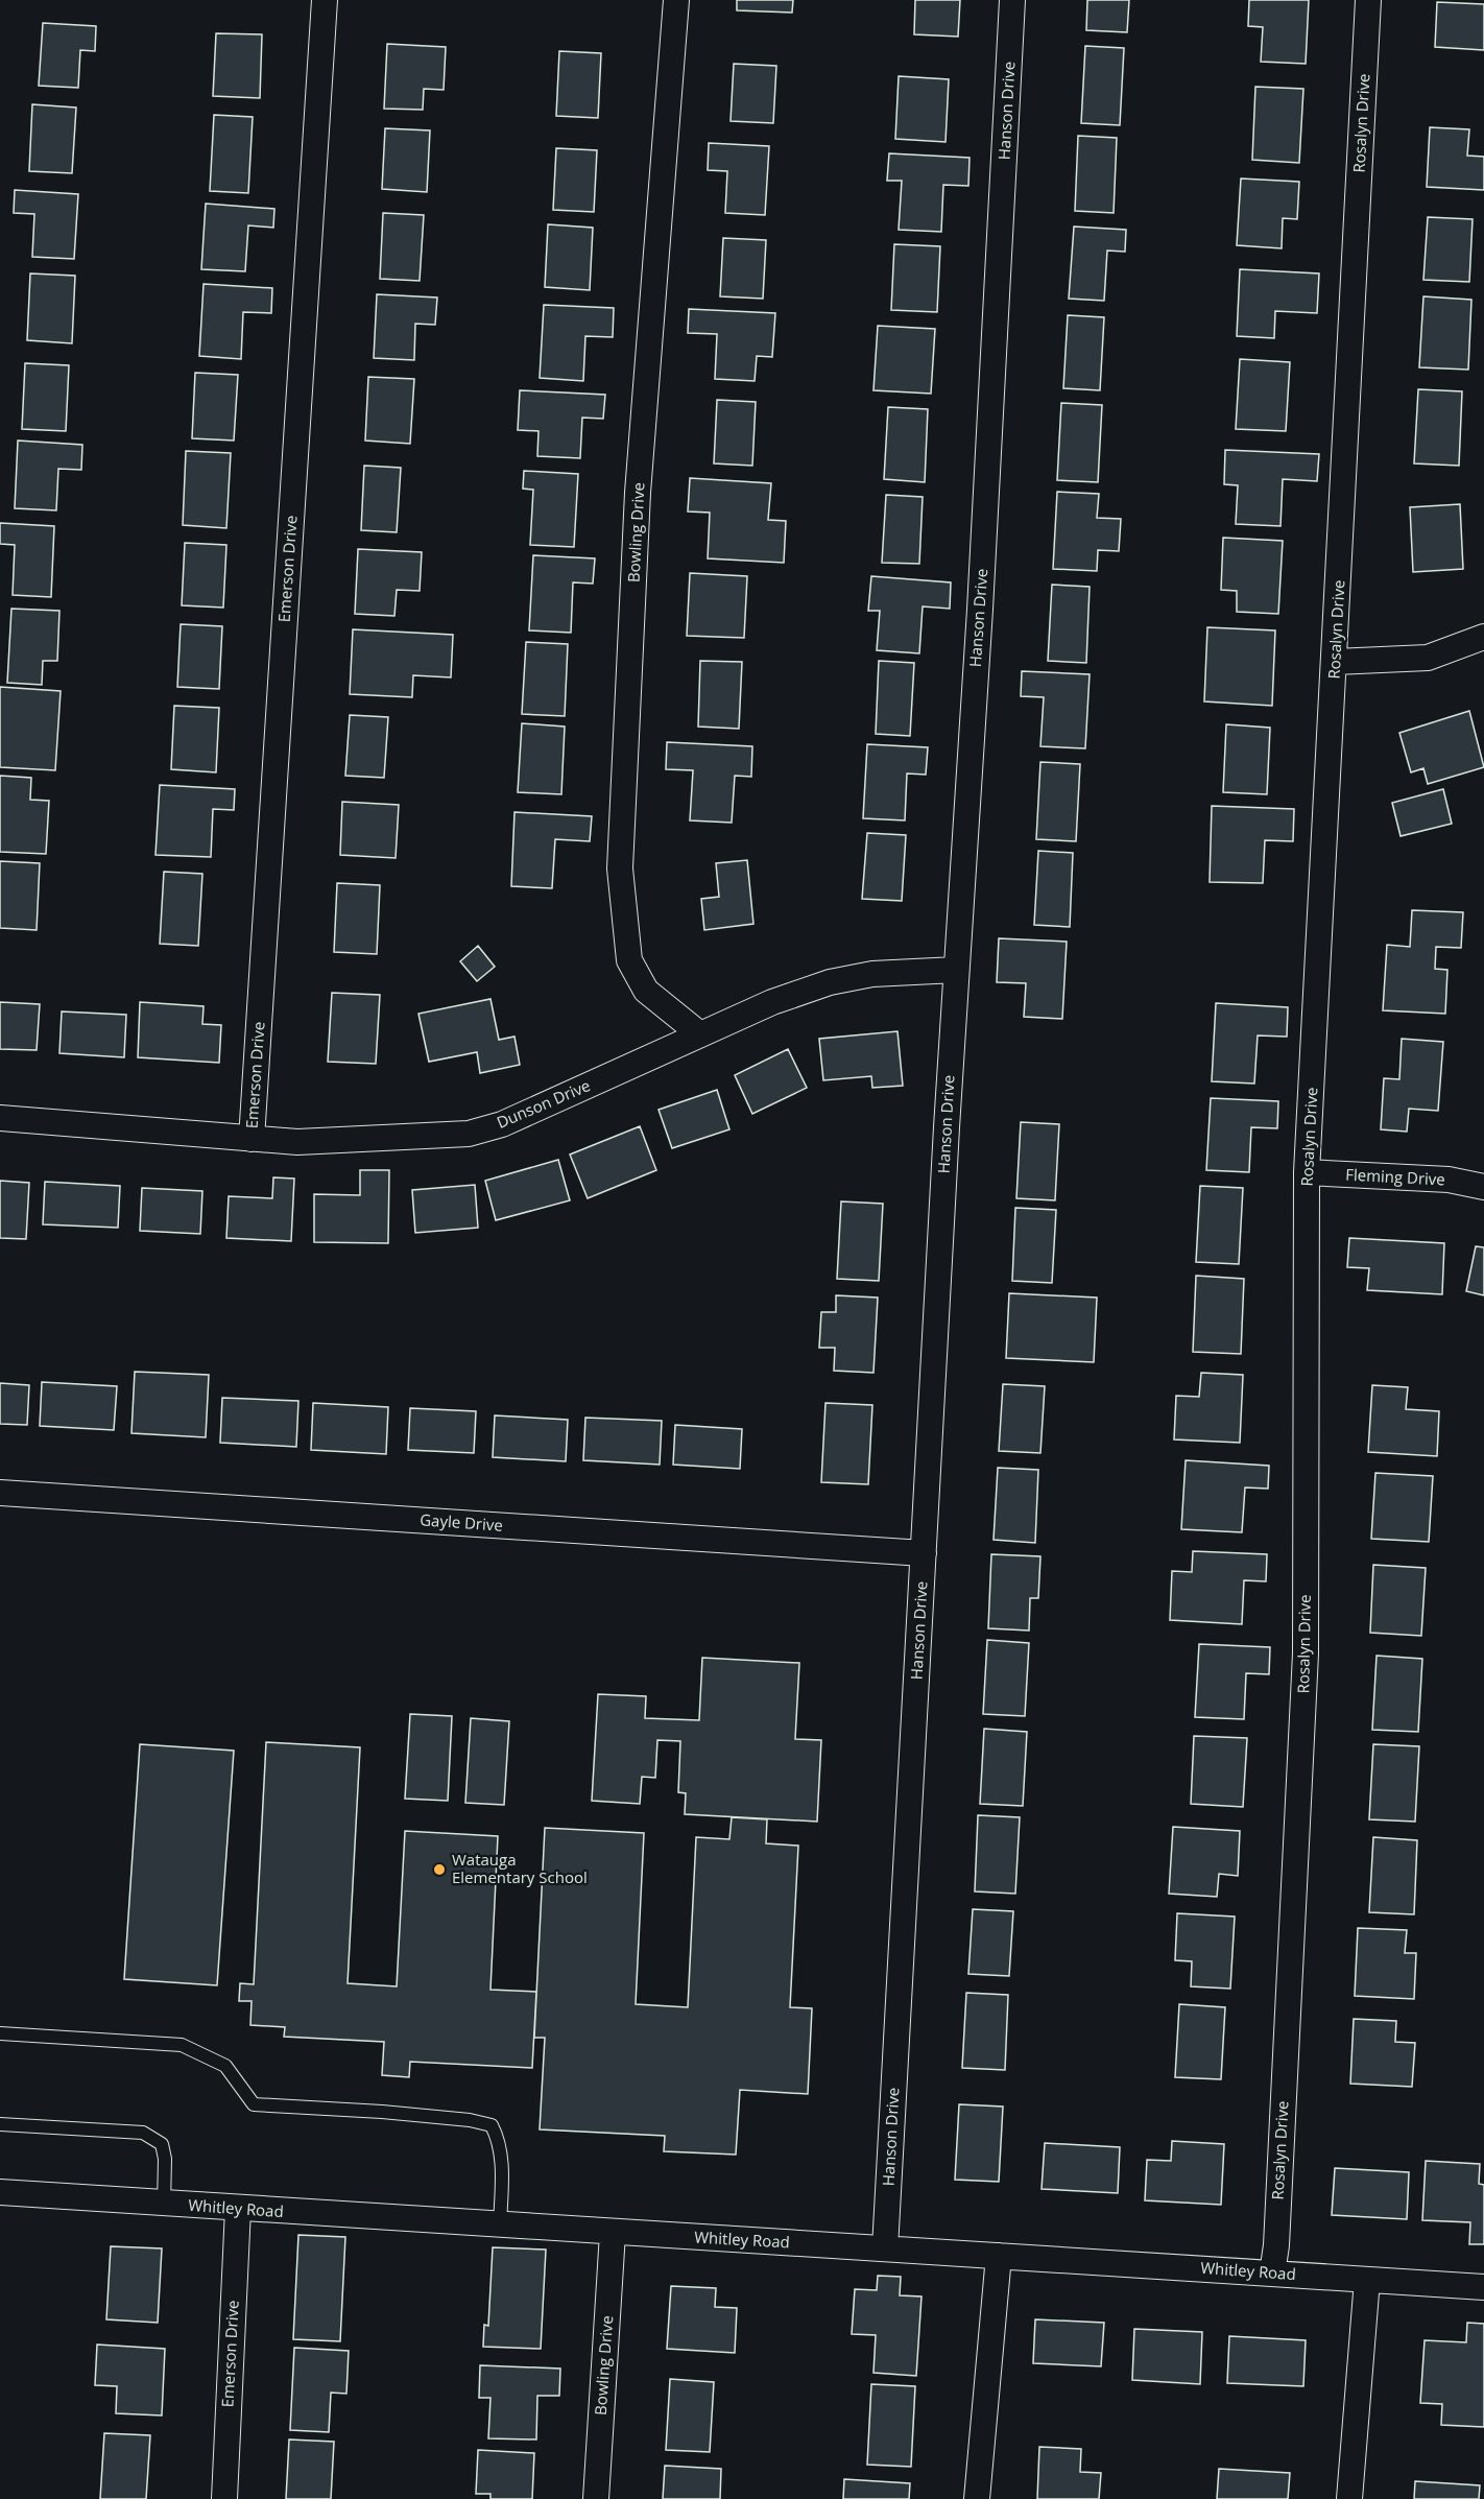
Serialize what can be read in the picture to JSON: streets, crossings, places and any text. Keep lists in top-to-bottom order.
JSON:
{
  "streets": {
    "street": [
      "Hanson Drive",
      "Rosalyn Drive",
      "Bowling Drive",
      "Emerson Drive",
      "Dunson Drive",
      "Fleming Drive",
      "Gayle Drive",
      "Whitley Road"
    ]
  },
  "crossings": [
    ["Hanson Drive", "Dunson Drive"],
    ["Hanson Drive", "Gayle Drive"],
    ["Hanson Drive", "Whitley Road"],
    ["Rosalyn Drive", "Fleming Drive"],
    ["Rosalyn Drive", "Whitley Road"],
    ["Bowling Drive", "Dunson Drive"],
    ["Bowling Drive", "Whitley Road"],
    ["Emerson Drive", "Dunson Drive"],
    ["Emerson Drive", "Whitley Road"]
  ],
  "places": ["Watauga Elementary School"]
}
